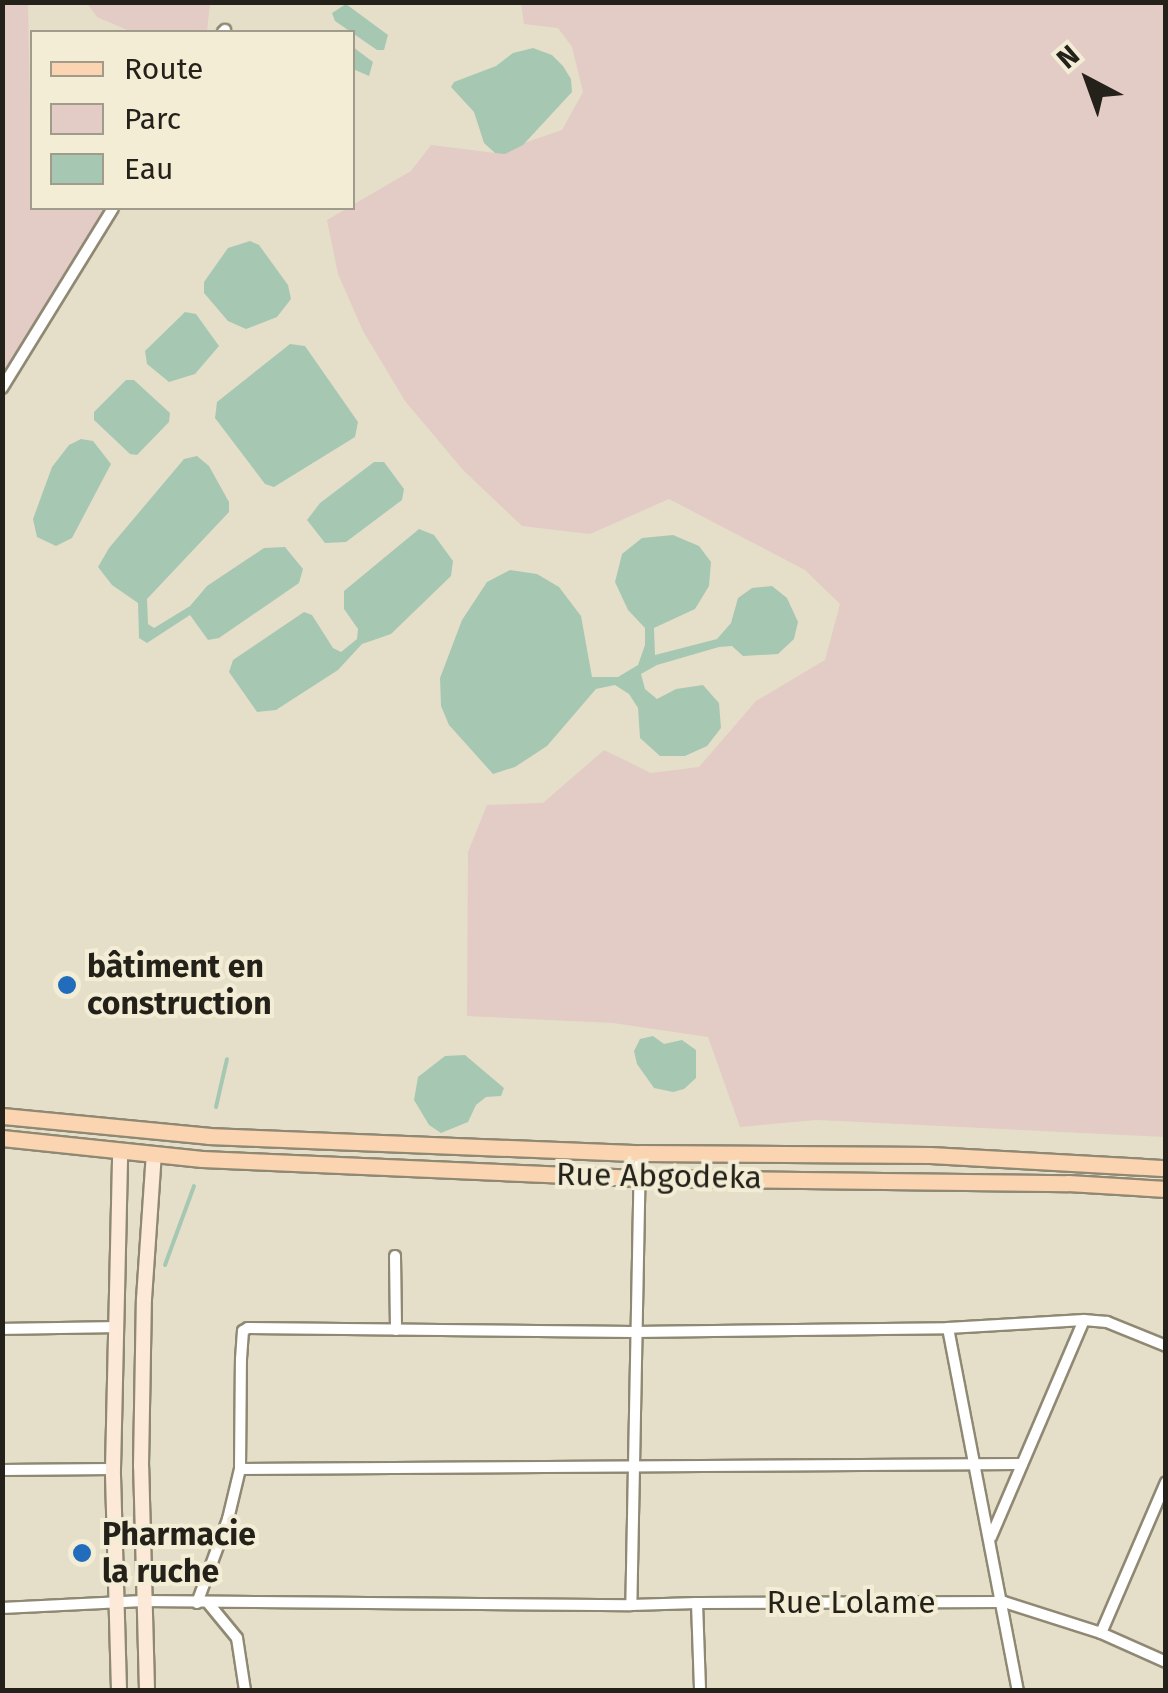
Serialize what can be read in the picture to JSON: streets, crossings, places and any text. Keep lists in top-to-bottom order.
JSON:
{
  "streets": {
    "main road": ["Rue Abgodeka"],
    "street": ["Rue Lolame"]
  },
  "places": ["bâtiment en construction", "Pharmacie la ruche"],
  "legend": ["Route", "Parc", "Eau"],
  "north": "top left"
}
